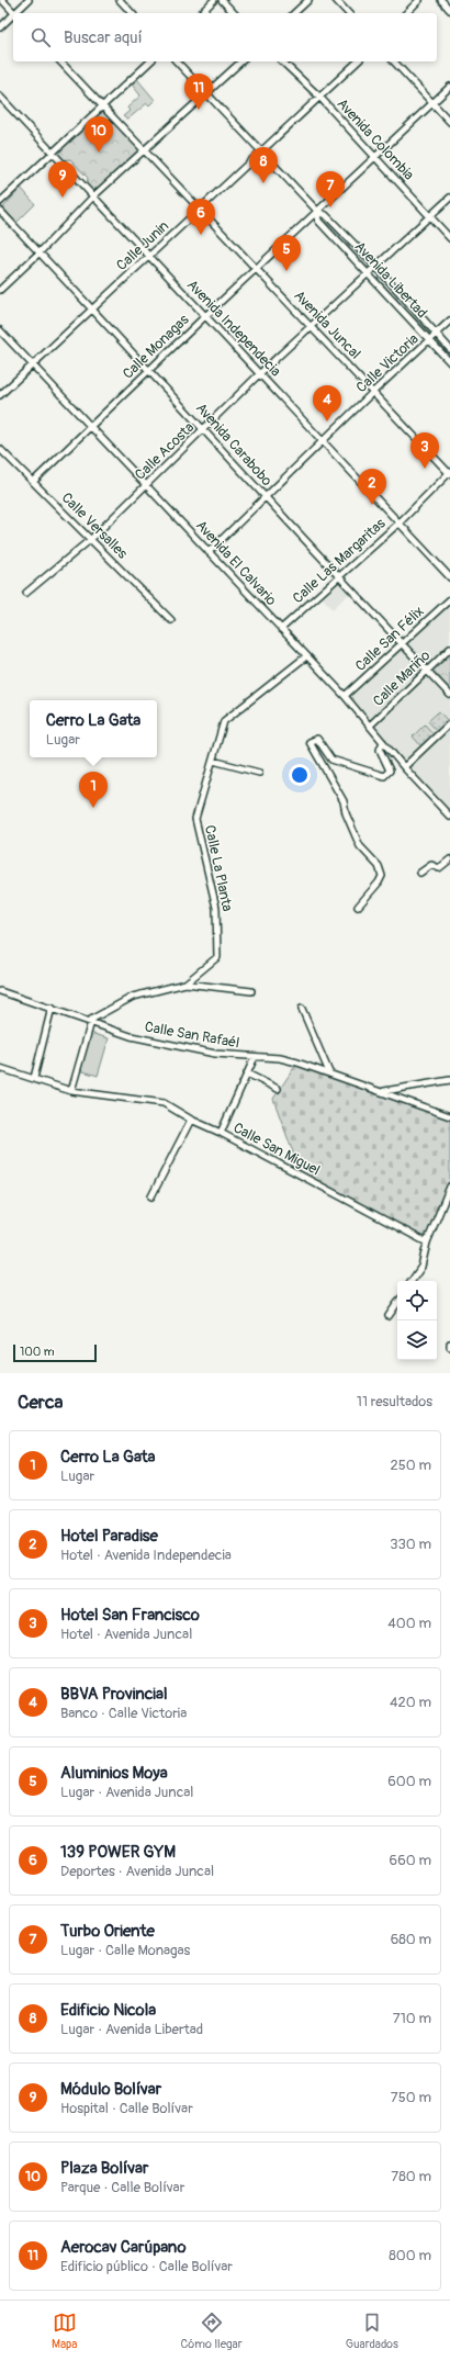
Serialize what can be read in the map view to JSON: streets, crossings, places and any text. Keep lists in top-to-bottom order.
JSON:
{
  "streets": {
    "street": [
      "Avenida Colombia",
      "Calle Junin",
      "Avenida Libertad",
      "Avenida Juncal",
      "Avenida Independecia",
      "Calle Monagas",
      "Calle Victoria",
      "Avenida Carabobo",
      "Calle Acosta",
      "Calle Versalles",
      "Calle Las Margaritas",
      "Avenida El Calvario",
      "Calle San Félix",
      "Calle Mariño",
      "Calle La Planta",
      "Calle San Rafaél",
      "Calle San Miguel"
    ]
  },
  "crossings": [
    ["Avenida Colombia", "Calle Junin"],
    ["Avenida Colombia", "Calle Monagas"],
    ["Avenida Colombia", "Calle Acosta"],
    ["Calle Junin", "Avenida Libertad"],
    ["Calle Junin", "Avenida Juncal"],
    ["Calle Junin", "Avenida Independecia"],
    ["Calle Junin", "Avenida Carabobo"],
    ["Calle Junin", "Avenida El Calvario"],
    ["Avenida Libertad", "Calle Monagas"],
    ["Avenida Libertad", "Calle Victoria"],
    ["Avenida Libertad", "Calle Acosta"],
    ["Avenida Juncal", "Calle Monagas"],
    ["Avenida Juncal", "Calle Victoria"],
    ["Avenida Juncal", "Calle Acosta"],
    ["Avenida Juncal", "Calle Las Margaritas"],
    ["Avenida Independecia", "Calle Monagas"],
    ["Avenida Independecia", "Calle Victoria"],
    ["Avenida Independecia", "Calle Acosta"],
    ["Avenida Independecia", "Calle Las Margaritas"],
    ["Calle Monagas", "Avenida Carabobo"],
    ["Calle Monagas", "Calle Versalles"],
    ["Calle Monagas", "Avenida El Calvario"],
    ["Calle Victoria", "Avenida Carabobo"],
    ["Calle Victoria", "Avenida El Calvario"],
    ["Avenida Carabobo", "Calle Acosta"],
    ["Avenida Carabobo", "Calle Las Margaritas"],
    ["Avenida Carabobo", "Calle San Félix"],
    ["Avenida Carabobo", "Calle Mariño"],
    ["Calle Acosta", "Calle Versalles"],
    ["Calle Acosta", "Avenida El Calvario"],
    ["Calle Las Margaritas", "Avenida El Calvario"],
    ["Avenida El Calvario", "Calle San Félix"],
    ["Avenida El Calvario", "Calle Mariño"],
    ["Avenida El Calvario", "Calle La Planta"],
    ["Calle La Planta", "Calle San Rafaél"]
  ],
  "scale_bar": "100 m",
  "page": {
    "search": "Buscar aquí",
    "pins": [
      "11",
      "10",
      "8",
      "9",
      "7",
      "6",
      "5",
      "4",
      "3",
      "2",
      "1"
    ],
    "popup": ["Cerro La Gata", "Lugar"],
    "scale": "100 m",
    "heading": ["Cerca", "11 resultados"],
    "list": [
      {
        "mark": "1",
        "name": "Cerro La Gata",
        "note": "Lugar",
        "value": "250 m"
      },
      {
        "mark": "2",
        "name": "Hotel Paradise",
        "note": "Hotel · Avenida Independecia",
        "value": "330 m"
      },
      {
        "mark": "3",
        "name": "Hotel San Francisco",
        "note": "Hotel · Avenida Juncal",
        "value": "400 m"
      },
      {
        "mark": "4",
        "name": "BBVA Provincial",
        "note": "Banco · Calle Victoria",
        "value": "420 m"
      },
      {
        "mark": "5",
        "name": "Aluminios Moya",
        "note": "Lugar · Avenida Juncal",
        "value": "600 m"
      },
      {
        "mark": "6",
        "name": "139 POWER GYM",
        "note": "Deportes · Avenida Juncal",
        "value": "660 m"
      },
      {
        "mark": "7",
        "name": "Turbo Oriente",
        "note": "Lugar · Calle Monagas",
        "value": "680 m"
      },
      {
        "mark": "8",
        "name": "Edificio Nicola",
        "note": "Lugar · Avenida Libertad",
        "value": "710 m"
      },
      {
        "mark": "9",
        "name": "Módulo Bolívar",
        "note": "Hospital · Calle Bolívar",
        "value": "750 m"
      },
      {
        "mark": "10",
        "name": "Plaza Bolívar",
        "note": "Parque · Calle Bolívar",
        "value": "780 m"
      },
      {
        "mark": "11",
        "name": "Aerocav Carúpano",
        "note": "Edificio público · Calle Bolívar",
        "value": "800 m"
      }
    ],
    "nav": ["Mapa", "Cómo llegar", "Guardados"]
  }
}
